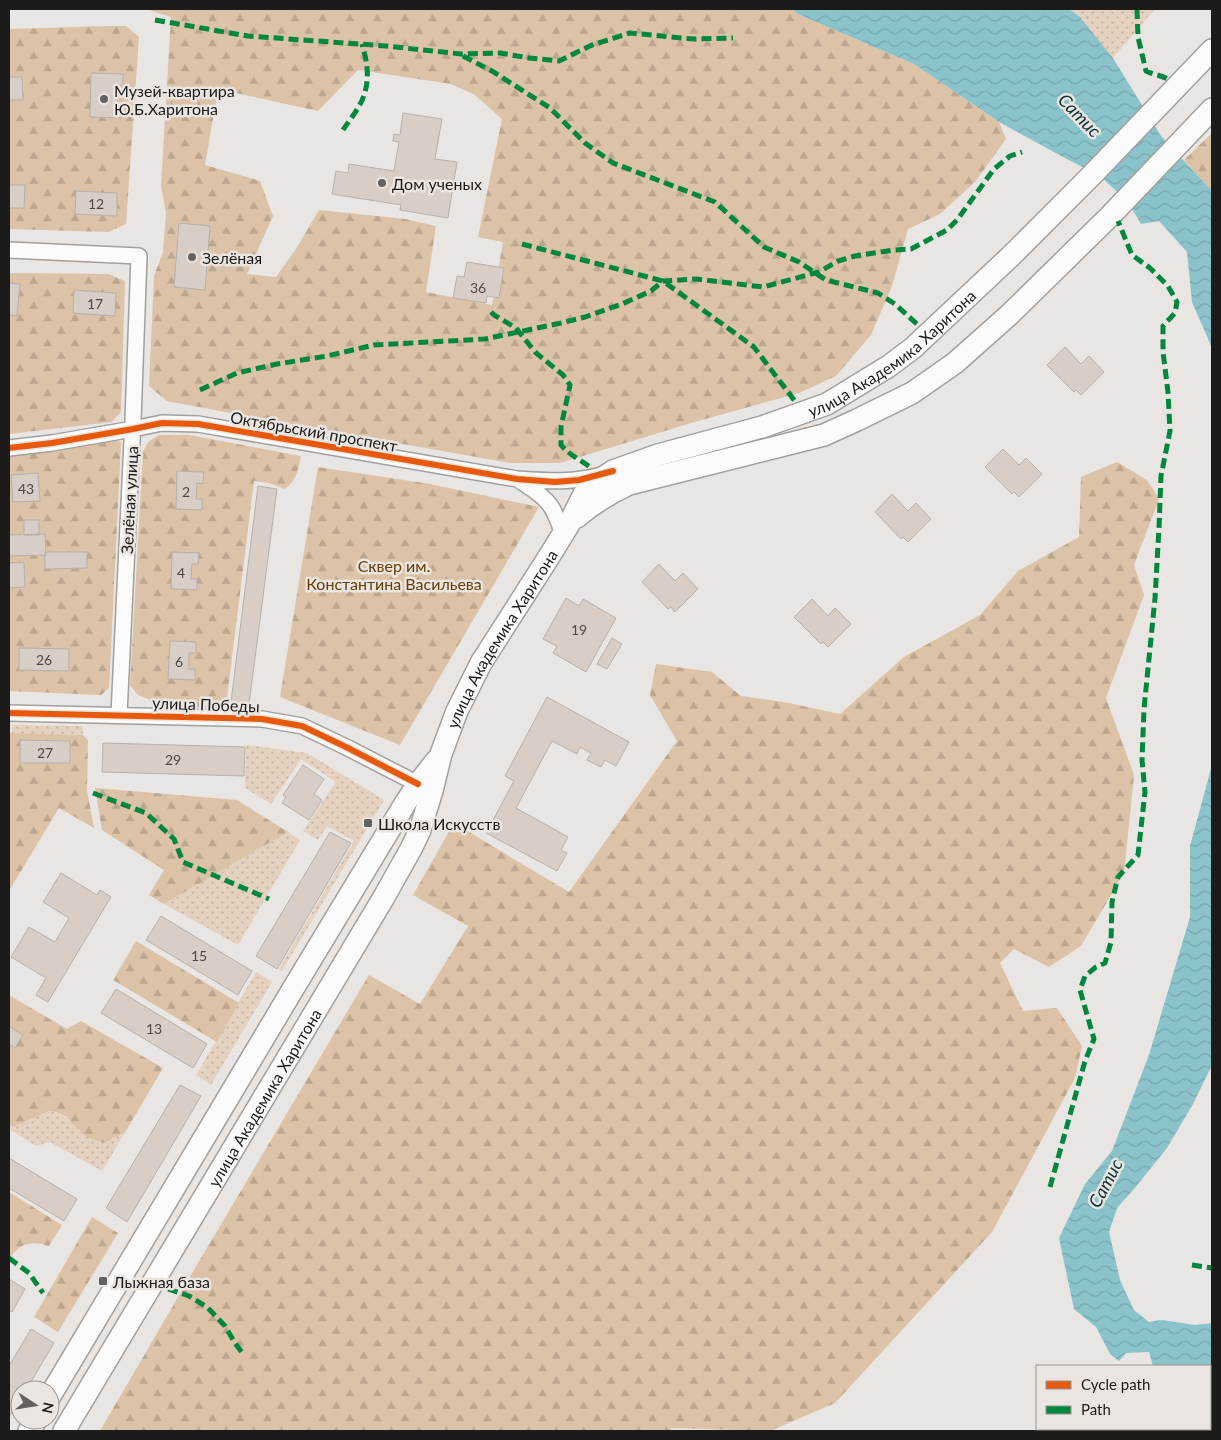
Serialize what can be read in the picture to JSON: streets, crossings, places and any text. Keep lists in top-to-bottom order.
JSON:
{
  "streets": {
    "main road": ["улица Академика Харитона"],
    "street": ["Октябрьский проспект", "Зелёная улица", "улица Победы"]
  },
  "crossings": [
    ["улица Академика Харитона", "Октябрьский проспект"],
    ["улица Академика Харитона", "улица Победы"],
    ["Октябрьский проспект", "Зелёная улица"],
    ["Зелёная улица", "улица Победы"]
  ],
  "water": ["Сатис"],
  "parks": ["Сквер им. Константина Васильева"],
  "places": {
    "other": ["Музей-квартира Ю.Б.Харитона", "Дом ученых", "Зелёная"],
    "transit": ["Школа Искусств", "Лыжная база"]
  },
  "house_numbers": [
    "12",
    "36",
    "17",
    "43",
    "2",
    "4",
    "19",
    "26",
    "6",
    "27",
    "29",
    "15",
    "13"
  ],
  "legend": ["Cycle path", "Path"],
  "north": "right"
}
